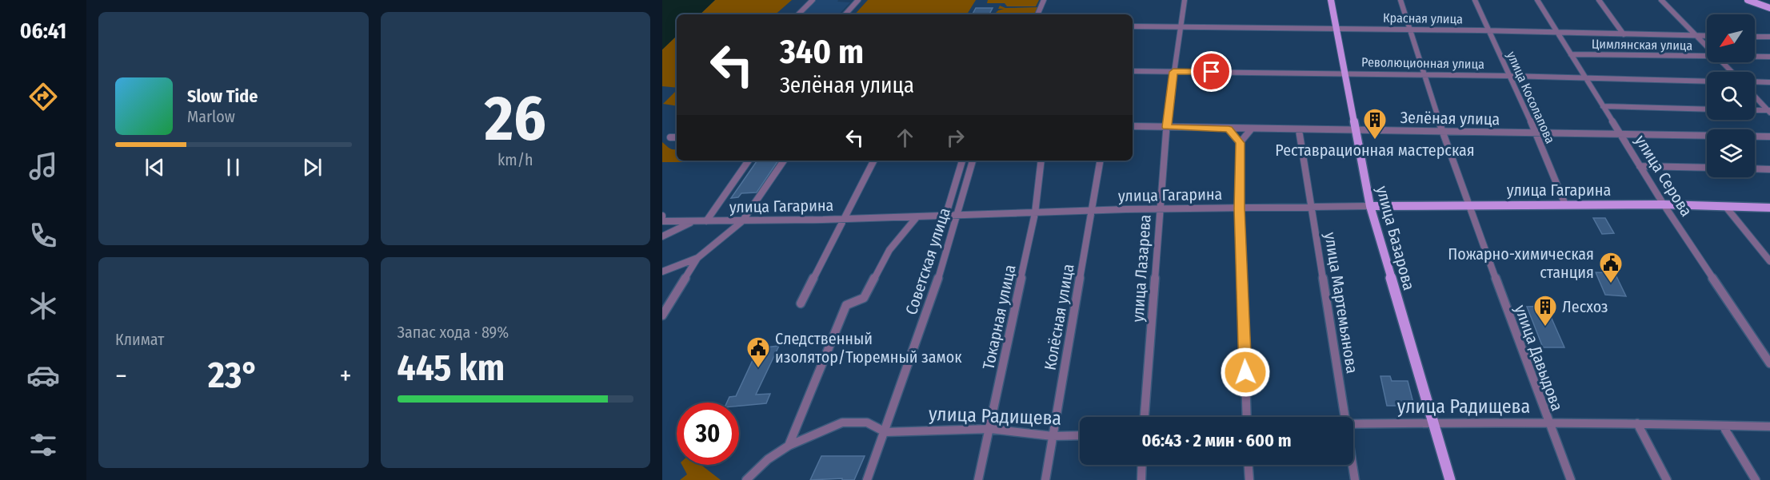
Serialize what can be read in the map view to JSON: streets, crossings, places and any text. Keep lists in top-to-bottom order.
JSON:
{
  "streets": {
    "main road": ["улица Гагарина", "улица Базарова"],
    "street": [
      "Красная улица",
      "Цимлянская улица",
      "Революционная улица",
      "улица Косолапова",
      "Зелёная улица",
      "улица Серова",
      "Советская улица",
      "улица Лазарева",
      "улица Мартемьянова",
      "Токарная улица",
      "Колёсная улица",
      "улица Давыдова",
      "улица Радищева"
    ]
  },
  "crossings": [
    ["Красная улица", "улица Косолапова"],
    ["Красная улица", "улица Серова"],
    ["Красная улица", "улица Базарова"],
    ["Красная улица", "улица Лазарева"],
    ["Красная улица", "улица Давыдова"],
    ["Цимлянская улица", "улица Серова"],
    ["Революционная улица", "улица Косолапова"],
    ["Революционная улица", "улица Серова"],
    ["Революционная улица", "улица Базарова"],
    ["Революционная улица", "улица Лазарева"],
    ["Революционная улица", "улица Давыдова"],
    ["улица Косолапова", "Зелёная улица"],
    ["улица Косолапова", "улица Гагарина"],
    ["Зелёная улица", "улица Серова"],
    ["Зелёная улица", "улица Базарова"],
    ["Зелёная улица", "улица Лазарева"],
    ["Зелёная улица", "улица Мартемьянова"],
    ["Зелёная улица", "улица Давыдова"],
    ["улица Серова", "улица Гагарина"],
    ["улица Гагарина", "улица Базарова"],
    ["улица Гагарина", "Советская улица"],
    ["улица Гагарина", "улица Лазарева"],
    ["улица Гагарина", "улица Мартемьянова"],
    ["улица Гагарина", "Токарная улица"],
    ["улица Гагарина", "Колёсная улица"],
    ["улица Гагарина", "улица Давыдова"],
    ["улица Базарова", "улица Радищева"],
    ["Советская улица", "улица Радищева"],
    ["Токарная улица", "улица Радищева"],
    ["Колёсная улица", "улица Радищева"],
    ["улица Давыдова", "улица Радищева"]
  ],
  "places": {
    "building": ["Реставрационная мастерская", "Лесхоз"],
    "public building": ["Пожарно-химическая станция", "Следственный изолятор/Тюремный замок"]
  },
  "north": "bottom left",
  "page": {
    "tabs": "06:41",
    "tile": [
      ["26", "km/h"],
      "Климат",
      ["Запас хода · 89%", "445 km"]
    ],
    "turn": ["340 m", "Зелёная улица"],
    "song": ["Slow Tide", "Marlow"],
    "heat": ["−", "23°", "+"],
    "limit": "30",
    "trip": "06:43 · 2 мин · 600 m"
  }
}
